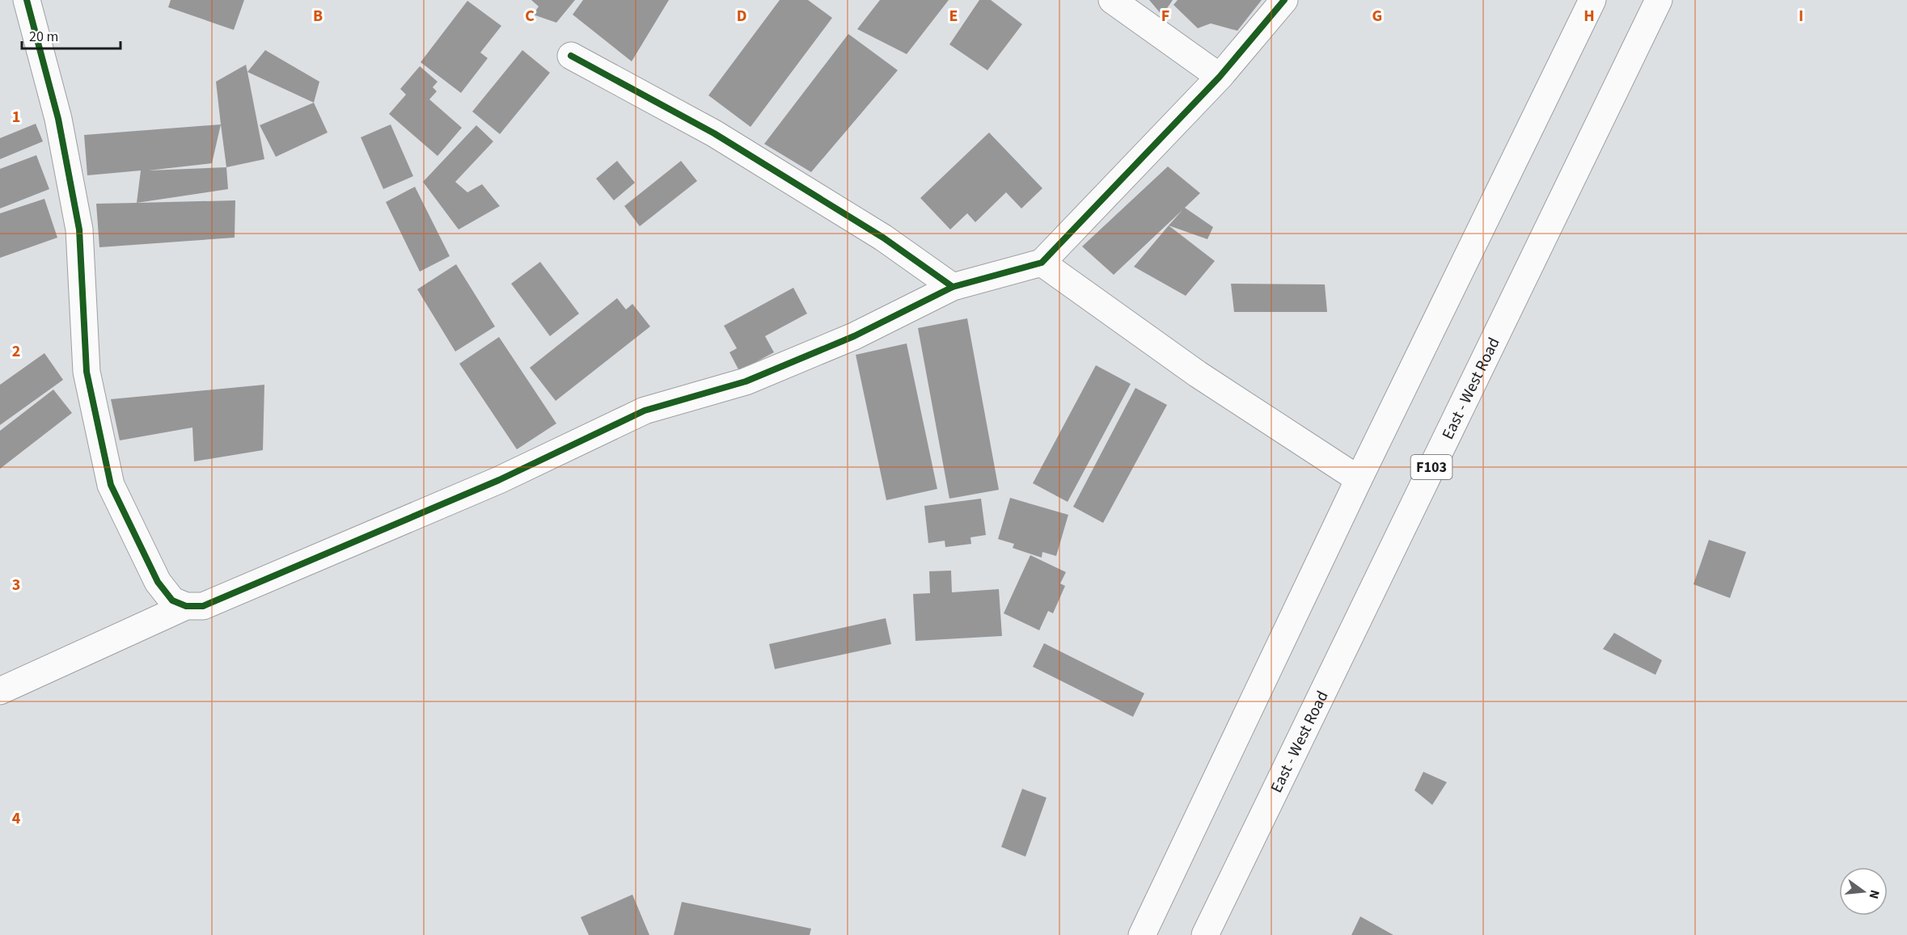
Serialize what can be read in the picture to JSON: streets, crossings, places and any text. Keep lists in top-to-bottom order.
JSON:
{
  "streets": {
    "street": ["East - West Road", "F103"]
  },
  "scale_bar": "20 m",
  "north": "right",
  "grid": {
    "columns": [
      "B",
      "C",
      "D",
      "E",
      "F",
      "G",
      "H",
      "I"
    ],
    "rows": [
      "1",
      "2",
      "3",
      "4"
    ]
  }
}
